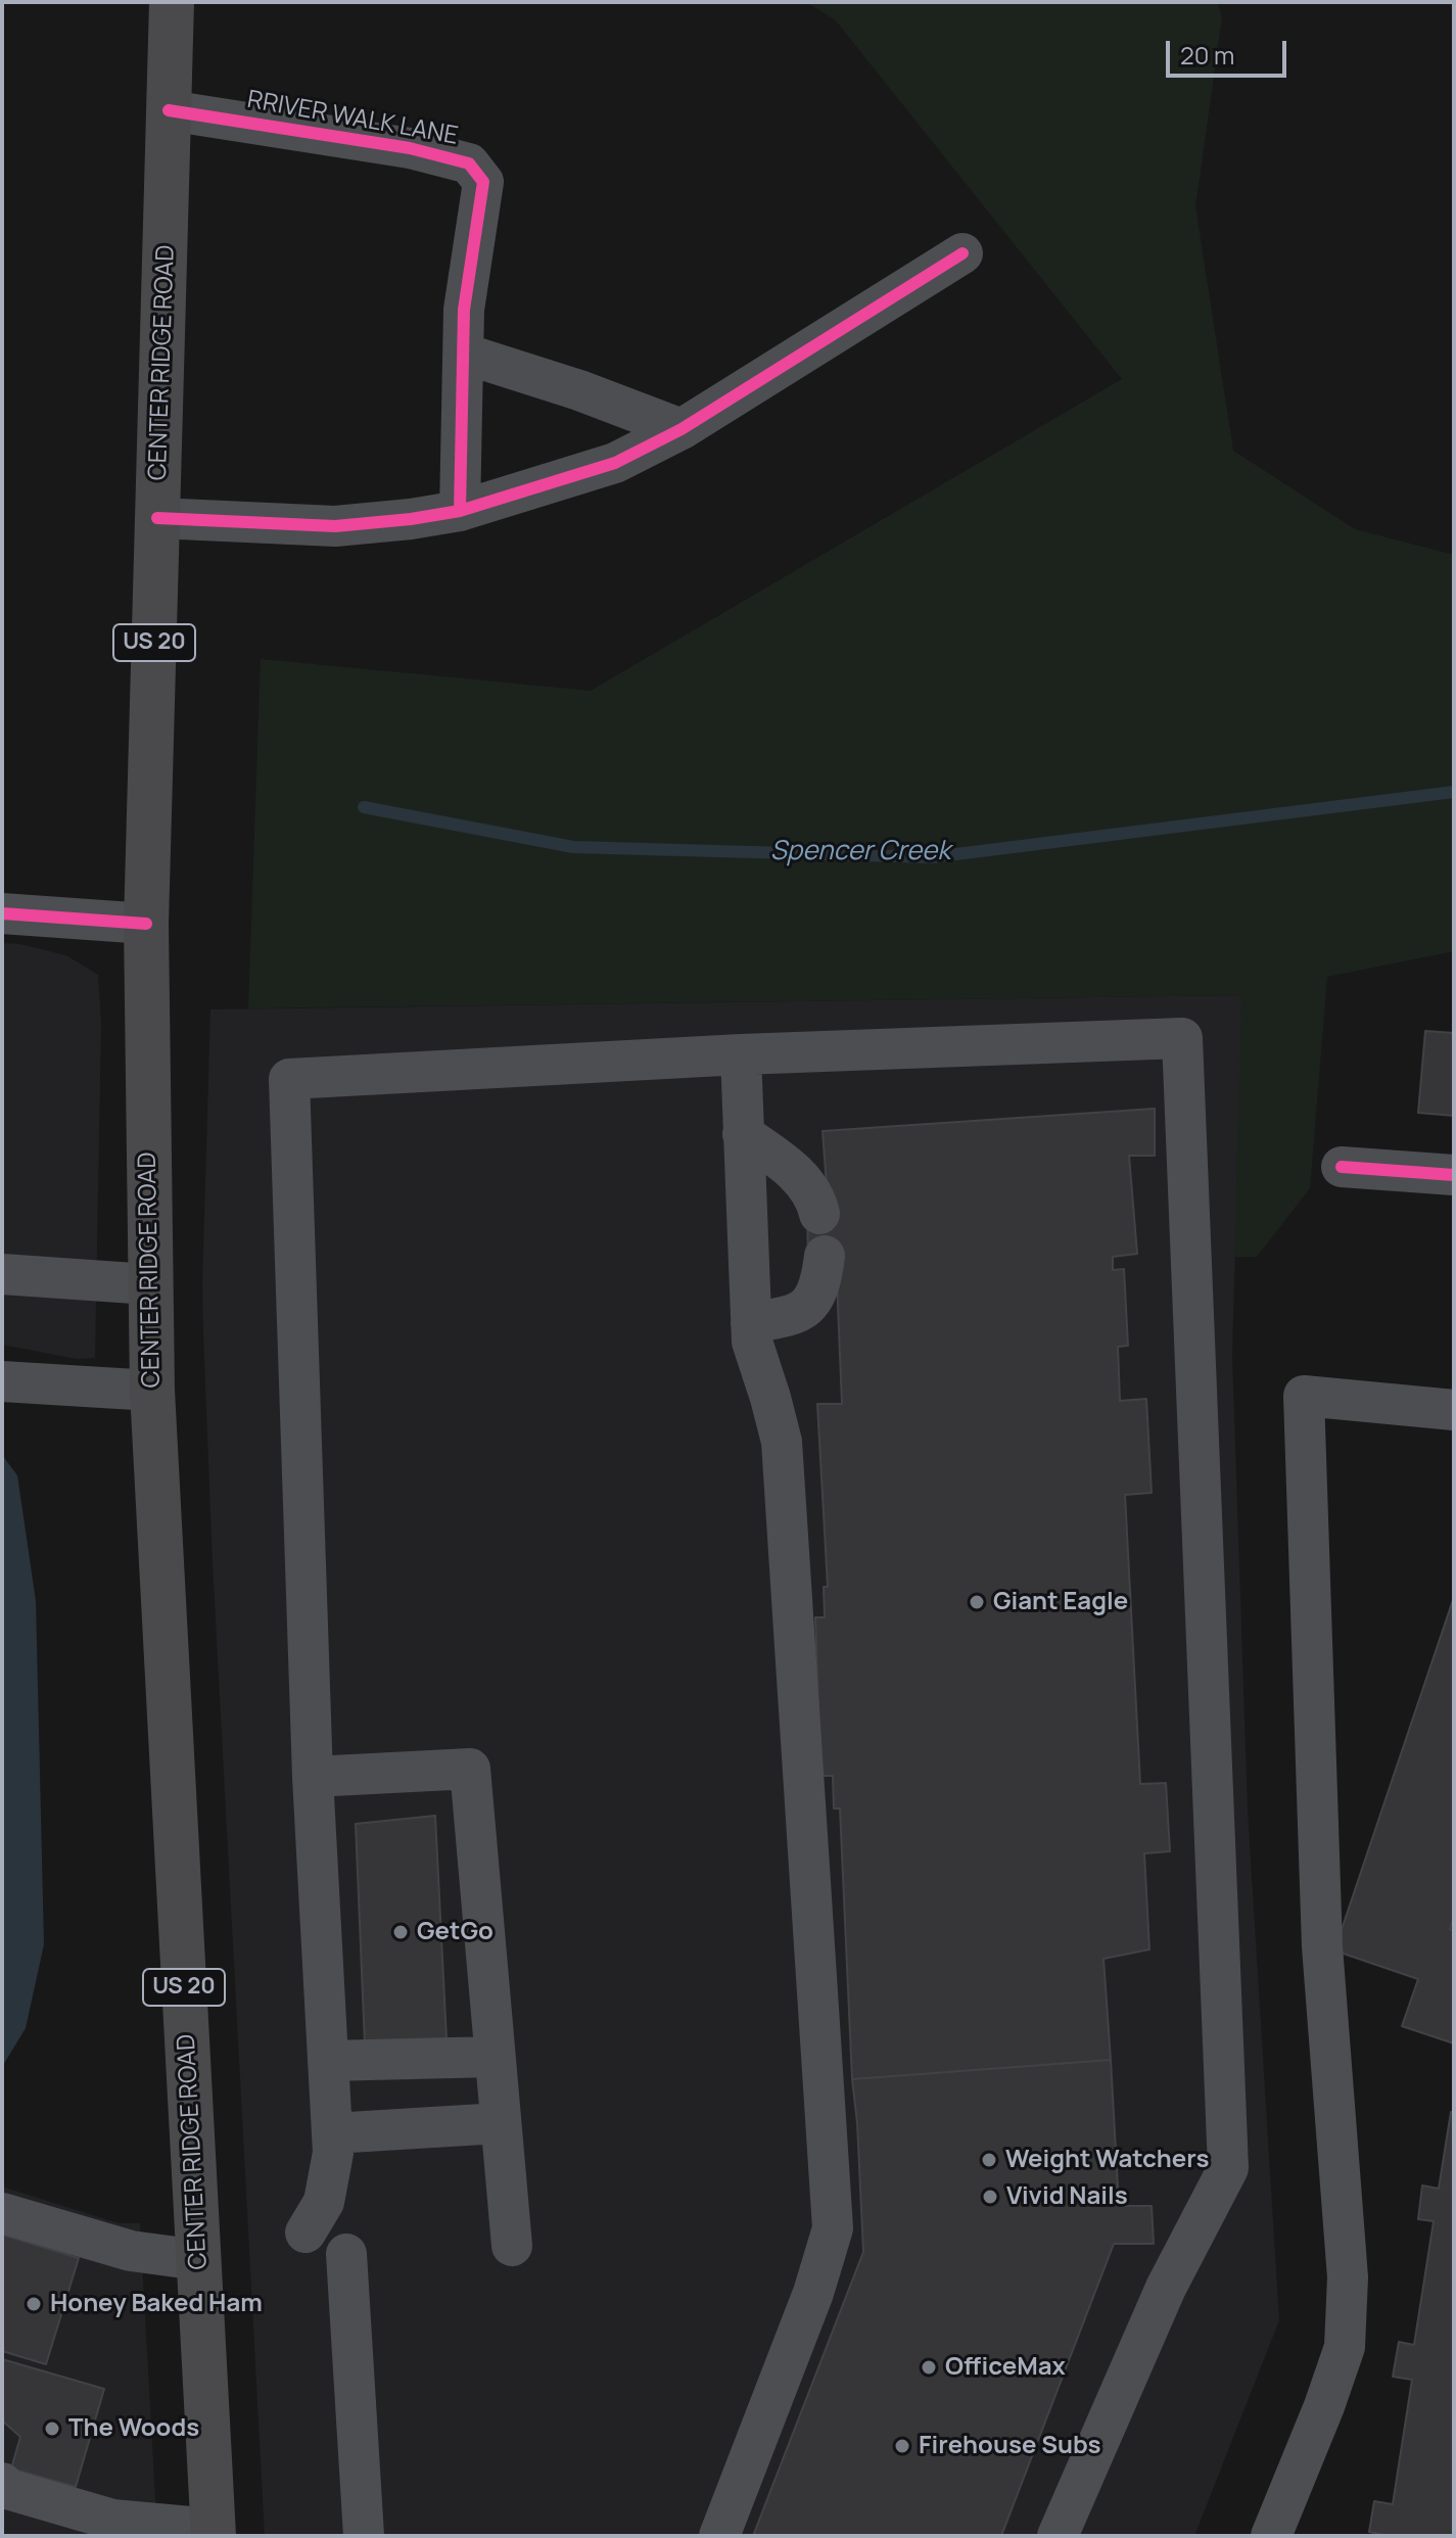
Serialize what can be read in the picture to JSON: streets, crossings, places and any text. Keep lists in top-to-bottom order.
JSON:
{
  "streets": {
    "main road": ["CENTER RIDGE ROAD", "US 20"],
    "street": ["RRIVER WALK LANE"]
  },
  "crossings": [
    ["RRIVER WALK LANE", "CENTER RIDGE ROAD"]
  ],
  "water": ["Spencer Creek"],
  "places": [
    "Giant Eagle",
    "GetGo",
    "Weight Watchers",
    "Vivid Nails",
    "Honey Baked Ham",
    "OfficeMax",
    "The Woods",
    "Firehouse Subs"
  ],
  "scale_bar": "20 m"
}
